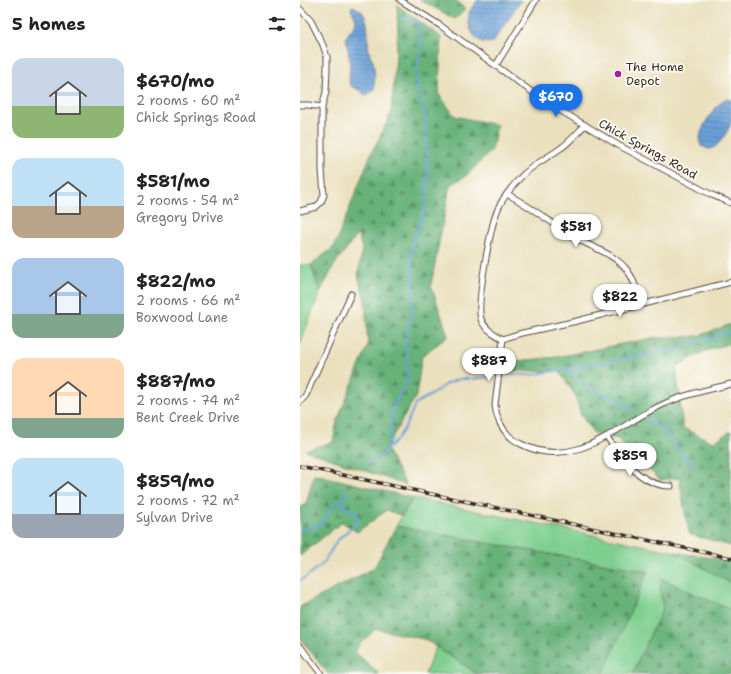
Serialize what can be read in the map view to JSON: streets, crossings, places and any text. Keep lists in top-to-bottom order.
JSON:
{
  "streets": {
    "street": ["Chick Springs Road"]
  },
  "places": ["The Home Depot"],
  "page": {
    "heading": "5 homes",
    "list": [
      {
        "name": "$670/mo",
        "note": "2 rooms · 60 m² · Chick Springs Road"
      },
      {
        "name": "$581/mo",
        "note": "2 rooms · 54 m² · Gregory Drive"
      },
      {
        "name": "$822/mo",
        "note": "2 rooms · 66 m² · Boxwood Lane"
      },
      {
        "name": "$887/mo",
        "note": "2 rooms · 74 m² · Bent Creek Drive"
      },
      {
        "name": "$859/mo",
        "note": "2 rooms · 72 m² · Sylvan Drive"
      }
    ],
    "price": [
      "$670",
      "$581",
      "$822",
      "$887",
      "$859"
    ]
  }
}
